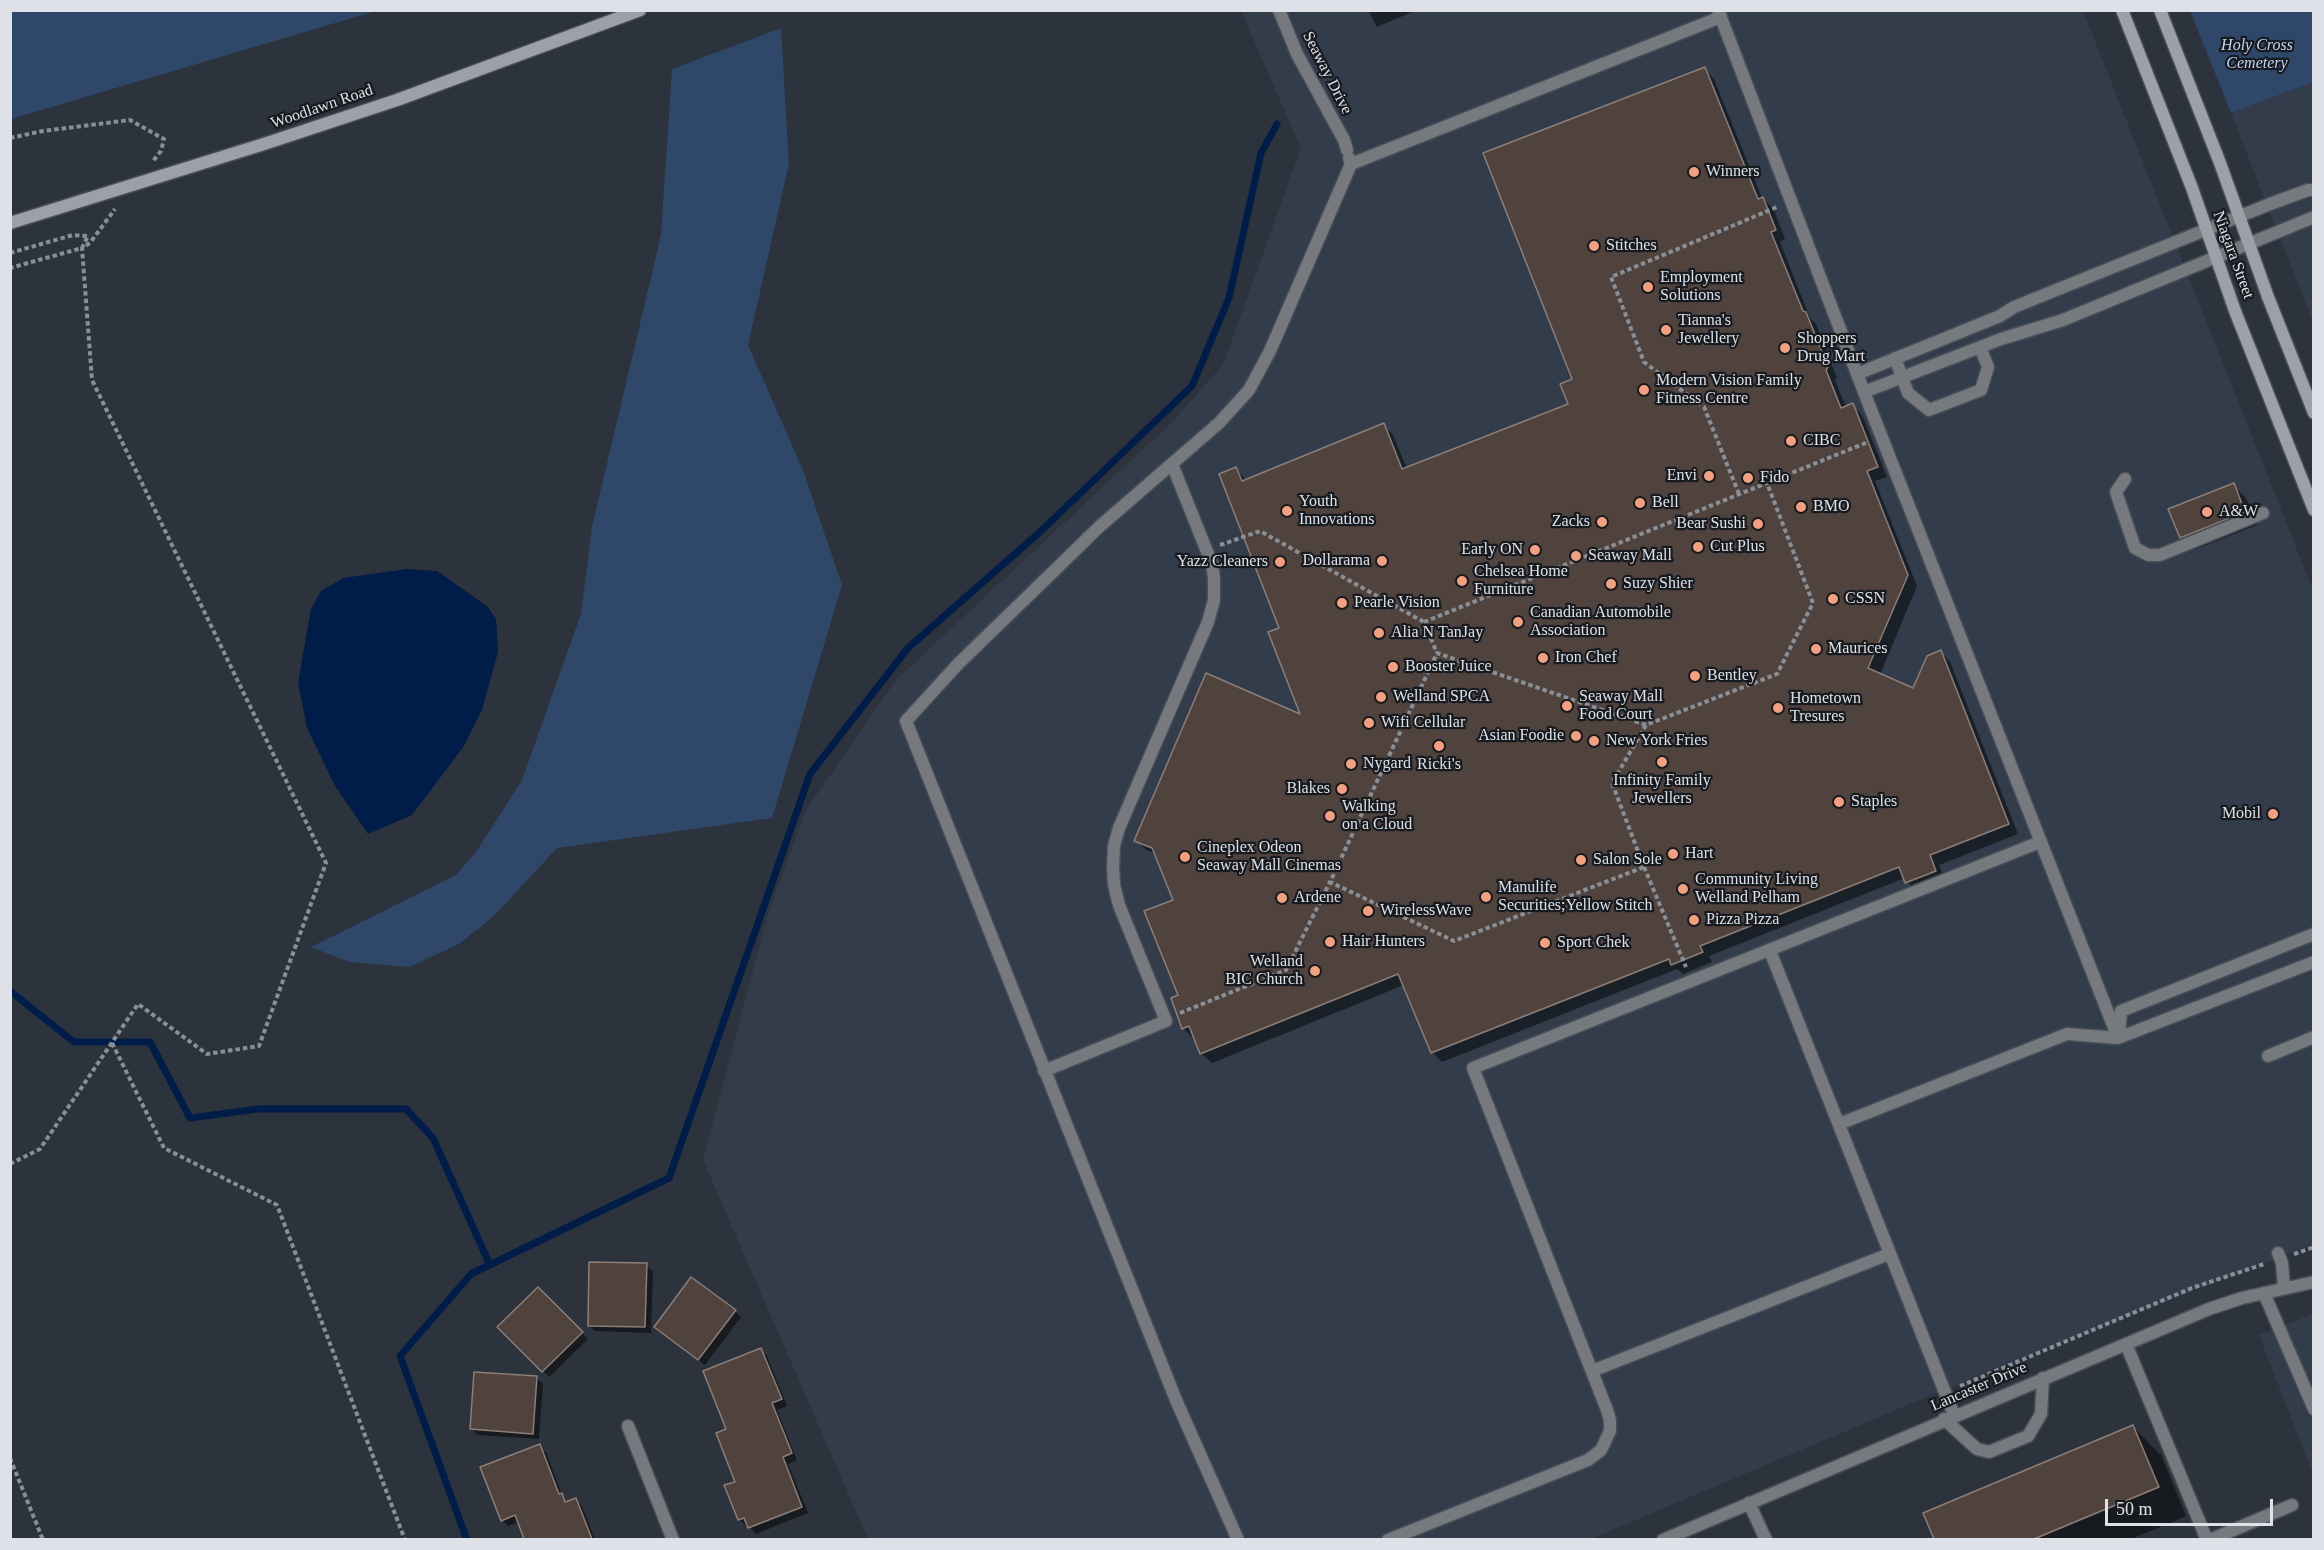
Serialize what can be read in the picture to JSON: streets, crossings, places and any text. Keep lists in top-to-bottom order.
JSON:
{
  "streets": {
    "main road": ["Woodlawn Road", "Niagara Street"],
    "street": ["Seaway Drive", "Lancaster Drive"]
  },
  "parks": ["Holy Cross Cemetery"],
  "places": [
    "Winners",
    "Stitches",
    "Employment Solutions",
    "Tianna's Jewellery",
    "Shoppers Drug Mart",
    "Modern Vision Family Fitness Centre",
    "CIBC",
    "Envi",
    "Fido",
    "Bell",
    "BMO",
    "Youth Innovations",
    "A&W",
    "Zacks",
    "Bear Sushi",
    "Cut Plus",
    "Early ON",
    "Seaway Mall",
    "Dollarama",
    "Yazz Cleaners",
    "Chelsea Home Furniture",
    "Suzy Shier",
    "CSSN",
    "Pearle Vision",
    "Canadian Automobile Association",
    "Alia N TanJay",
    "Maurices",
    "Iron Chef",
    "Booster Juice",
    "Bentley",
    "Welland SPCA",
    "Seaway Mall Food Court",
    "Hometown Tresures",
    "Wifi Cellular",
    "Asian Foodie",
    "New York Fries",
    "Ricki's",
    "Infinity Family Jewellers",
    "Nygard",
    "Blakes",
    "Staples",
    "Mobil",
    "Walking on a Cloud",
    "Hart",
    "Cineplex Odeon Seaway Mall Cinemas",
    "Salon Sole",
    "Community Living Welland Pelham",
    "Manulife Securities;Yellow Stitch",
    "Ardene",
    "WirelessWave",
    "Pizza Pizza",
    "Hair Hunters",
    "Sport Chek",
    "Welland BIC Church"
  ],
  "scale_bar": "50 m"
}
